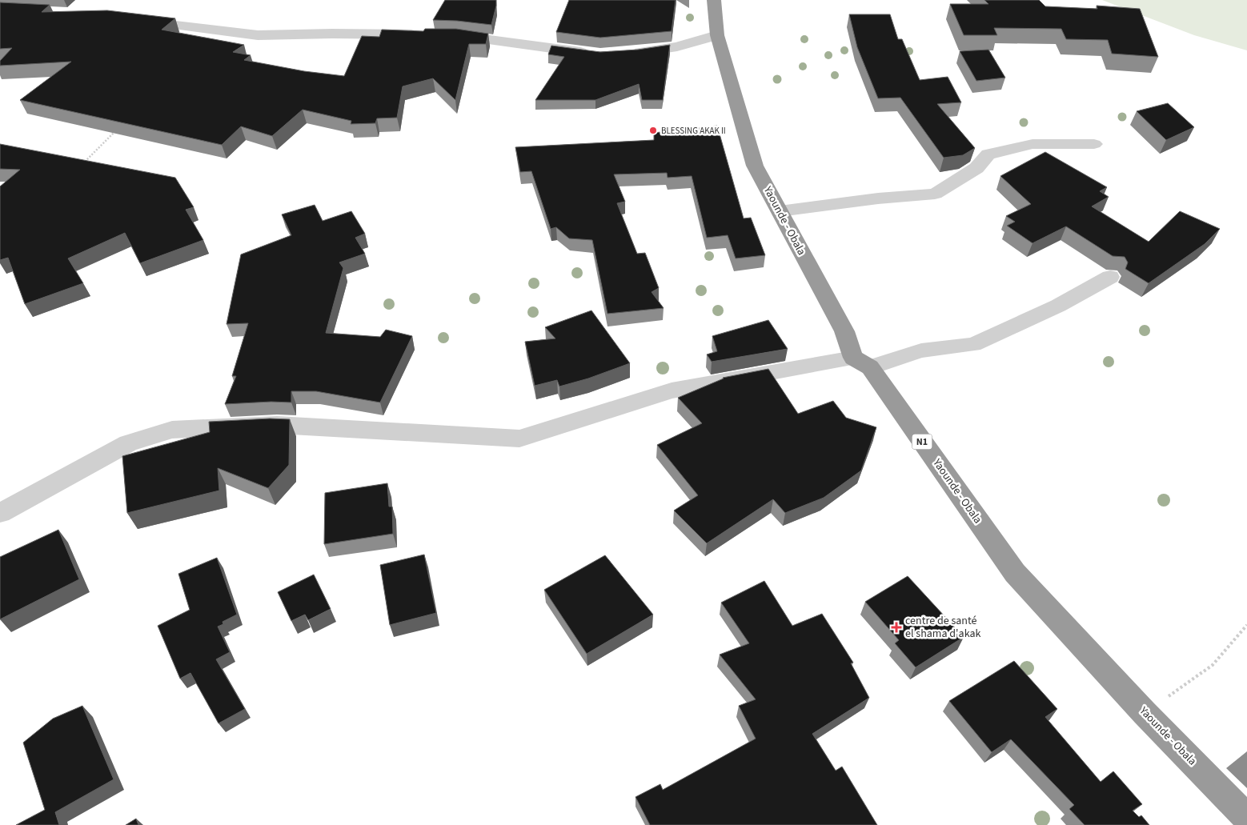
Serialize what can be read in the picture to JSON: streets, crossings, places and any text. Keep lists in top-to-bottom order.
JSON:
{
  "streets": {
    "highway": ["Yaounde - Obala", "N1"]
  },
  "places": {
    "other": ["BLESSING AKAK II"],
    "health": ["centre de santé el shama d'akak"]
  }
}
